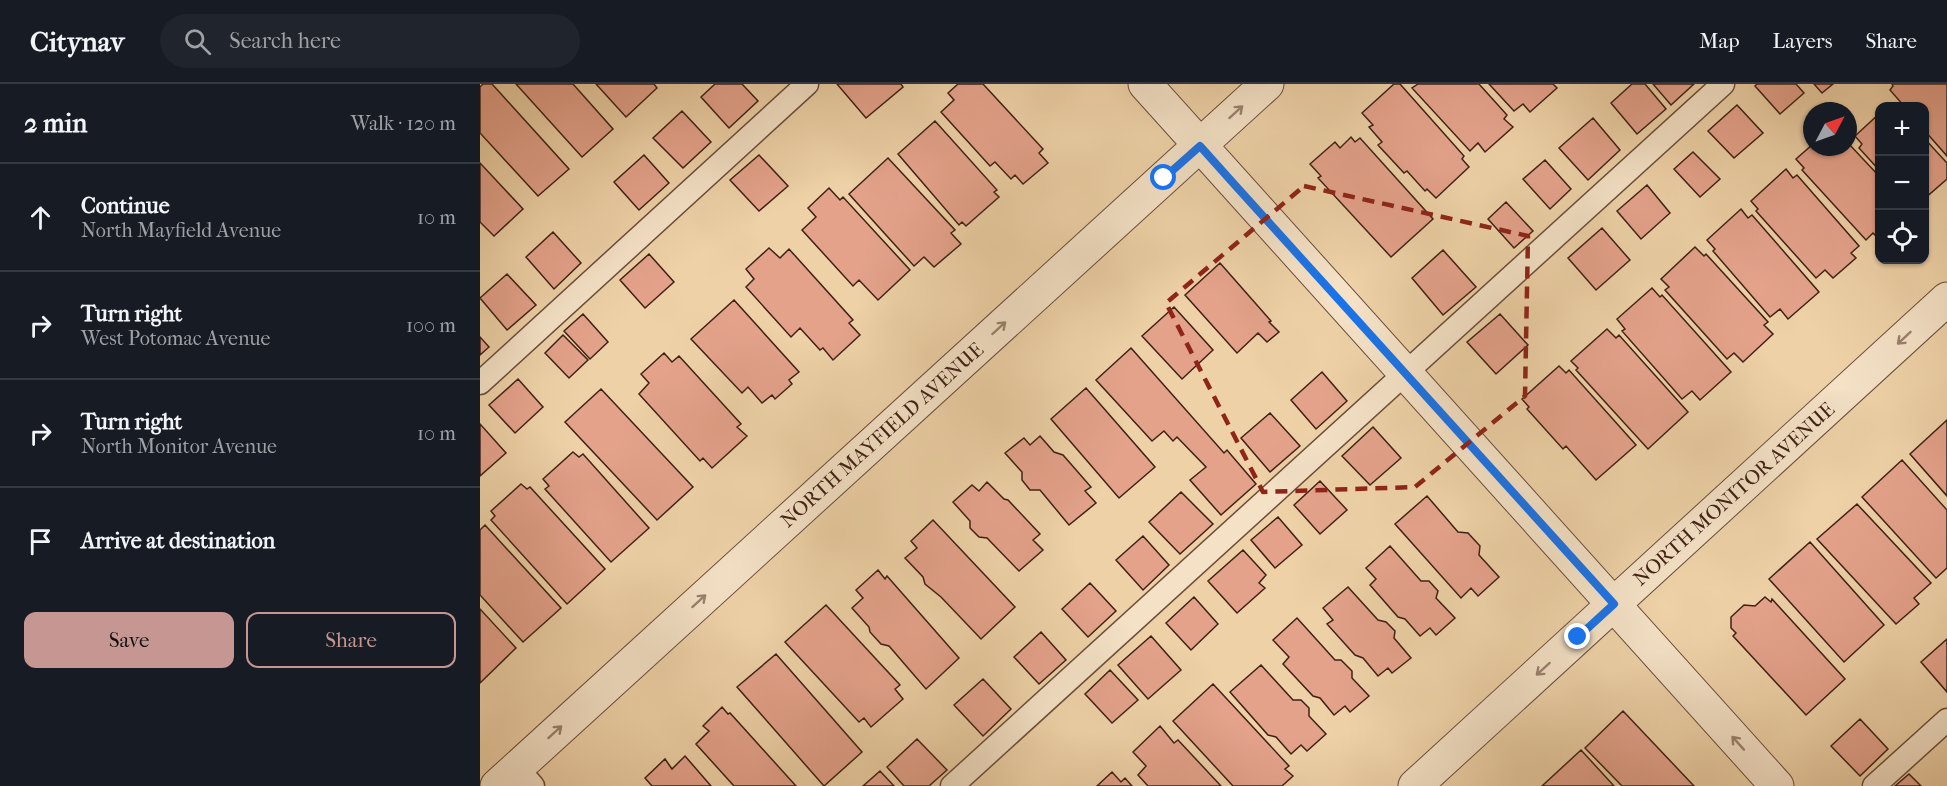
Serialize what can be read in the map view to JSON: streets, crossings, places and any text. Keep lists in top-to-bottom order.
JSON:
{
  "streets": {
    "street": ["NORTH MAYFIELD AVENUE", "NORTH MONITOR AVENUE"]
  },
  "one_way": ["NORTH MAYFIELD AVENUE", "NORTH MONITOR AVENUE"],
  "north": "top right",
  "page": {
    "header": "Citynav",
    "search": "Search here",
    "nav": ["Map", "Layers", "Share"],
    "heading": ["2 min", "Walk · 120 m"],
    "map_buttons": ["+", "−"],
    "list": [
      ["Continue", "North Mayfield Avenue", "10 m"],
      ["Turn right", "West Potomac Avenue", "100 m"],
      ["Turn right", "North Monitor Avenue", "10 m"],
      "Arrive at destination"
    ],
    "buttons": ["Save", "Share"]
  }
}
